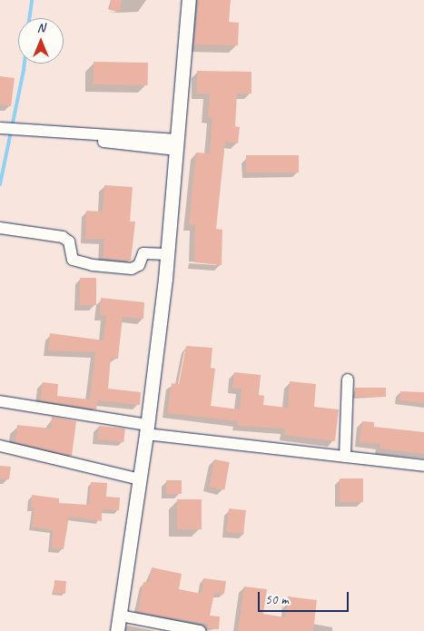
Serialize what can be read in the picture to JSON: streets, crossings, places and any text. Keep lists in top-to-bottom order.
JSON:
{
  "scale_bar": "50 m",
  "north": "top"
}
